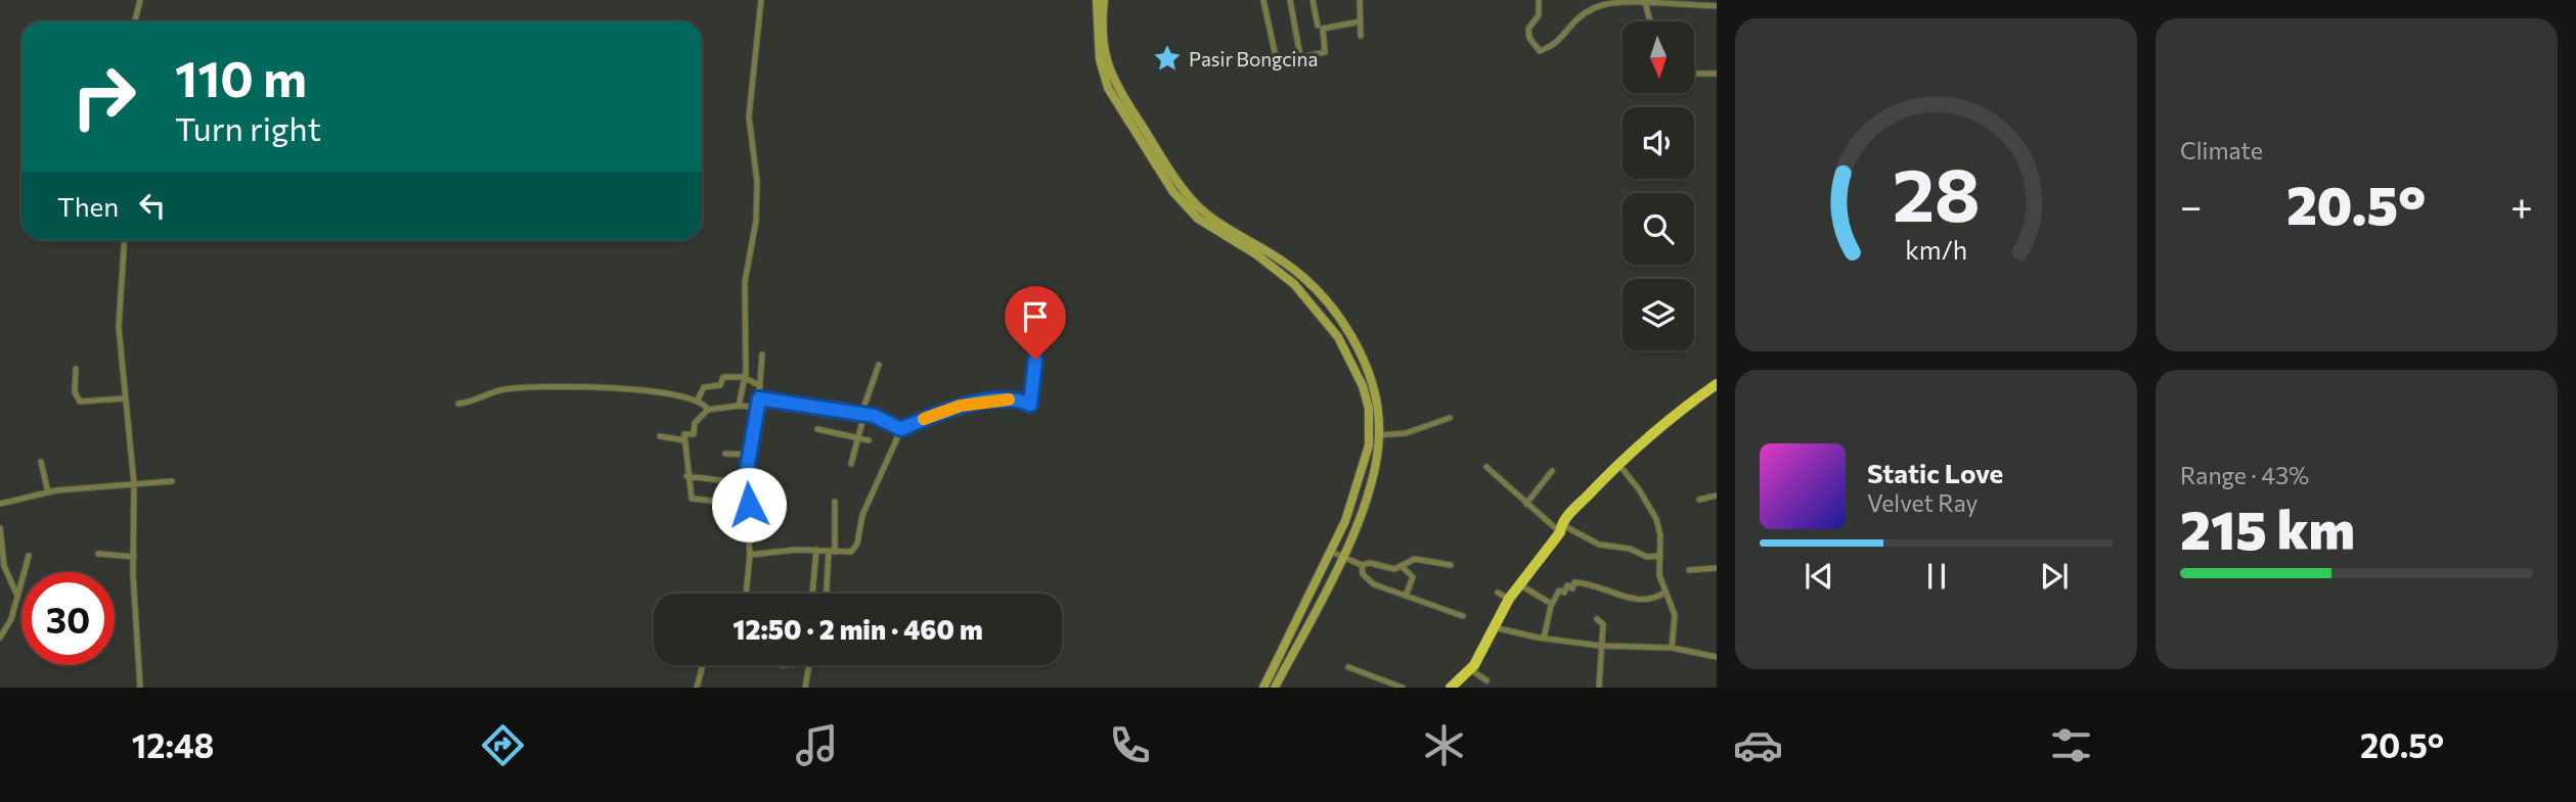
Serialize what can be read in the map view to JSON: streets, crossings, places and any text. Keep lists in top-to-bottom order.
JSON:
{
  "places": {
    "place": ["Pasir Bongcina"]
  },
  "north": "bottom",
  "page": {
    "tile": [
      "Climate",
      ["Range · 43%", "215 km"]
    ],
    "turn": ["110 m", "Turn right"],
    "then": "Then",
    "heat": ["−", "20.5°", "+"],
    "song": ["Static Love", "Velvet Ray"],
    "limit": "30",
    "trip": "12:50 · 2 min · 460 m",
    "tabs": ["12:48", "20.5°"],
    "gauge": ["28", "km/h"]
  }
}
